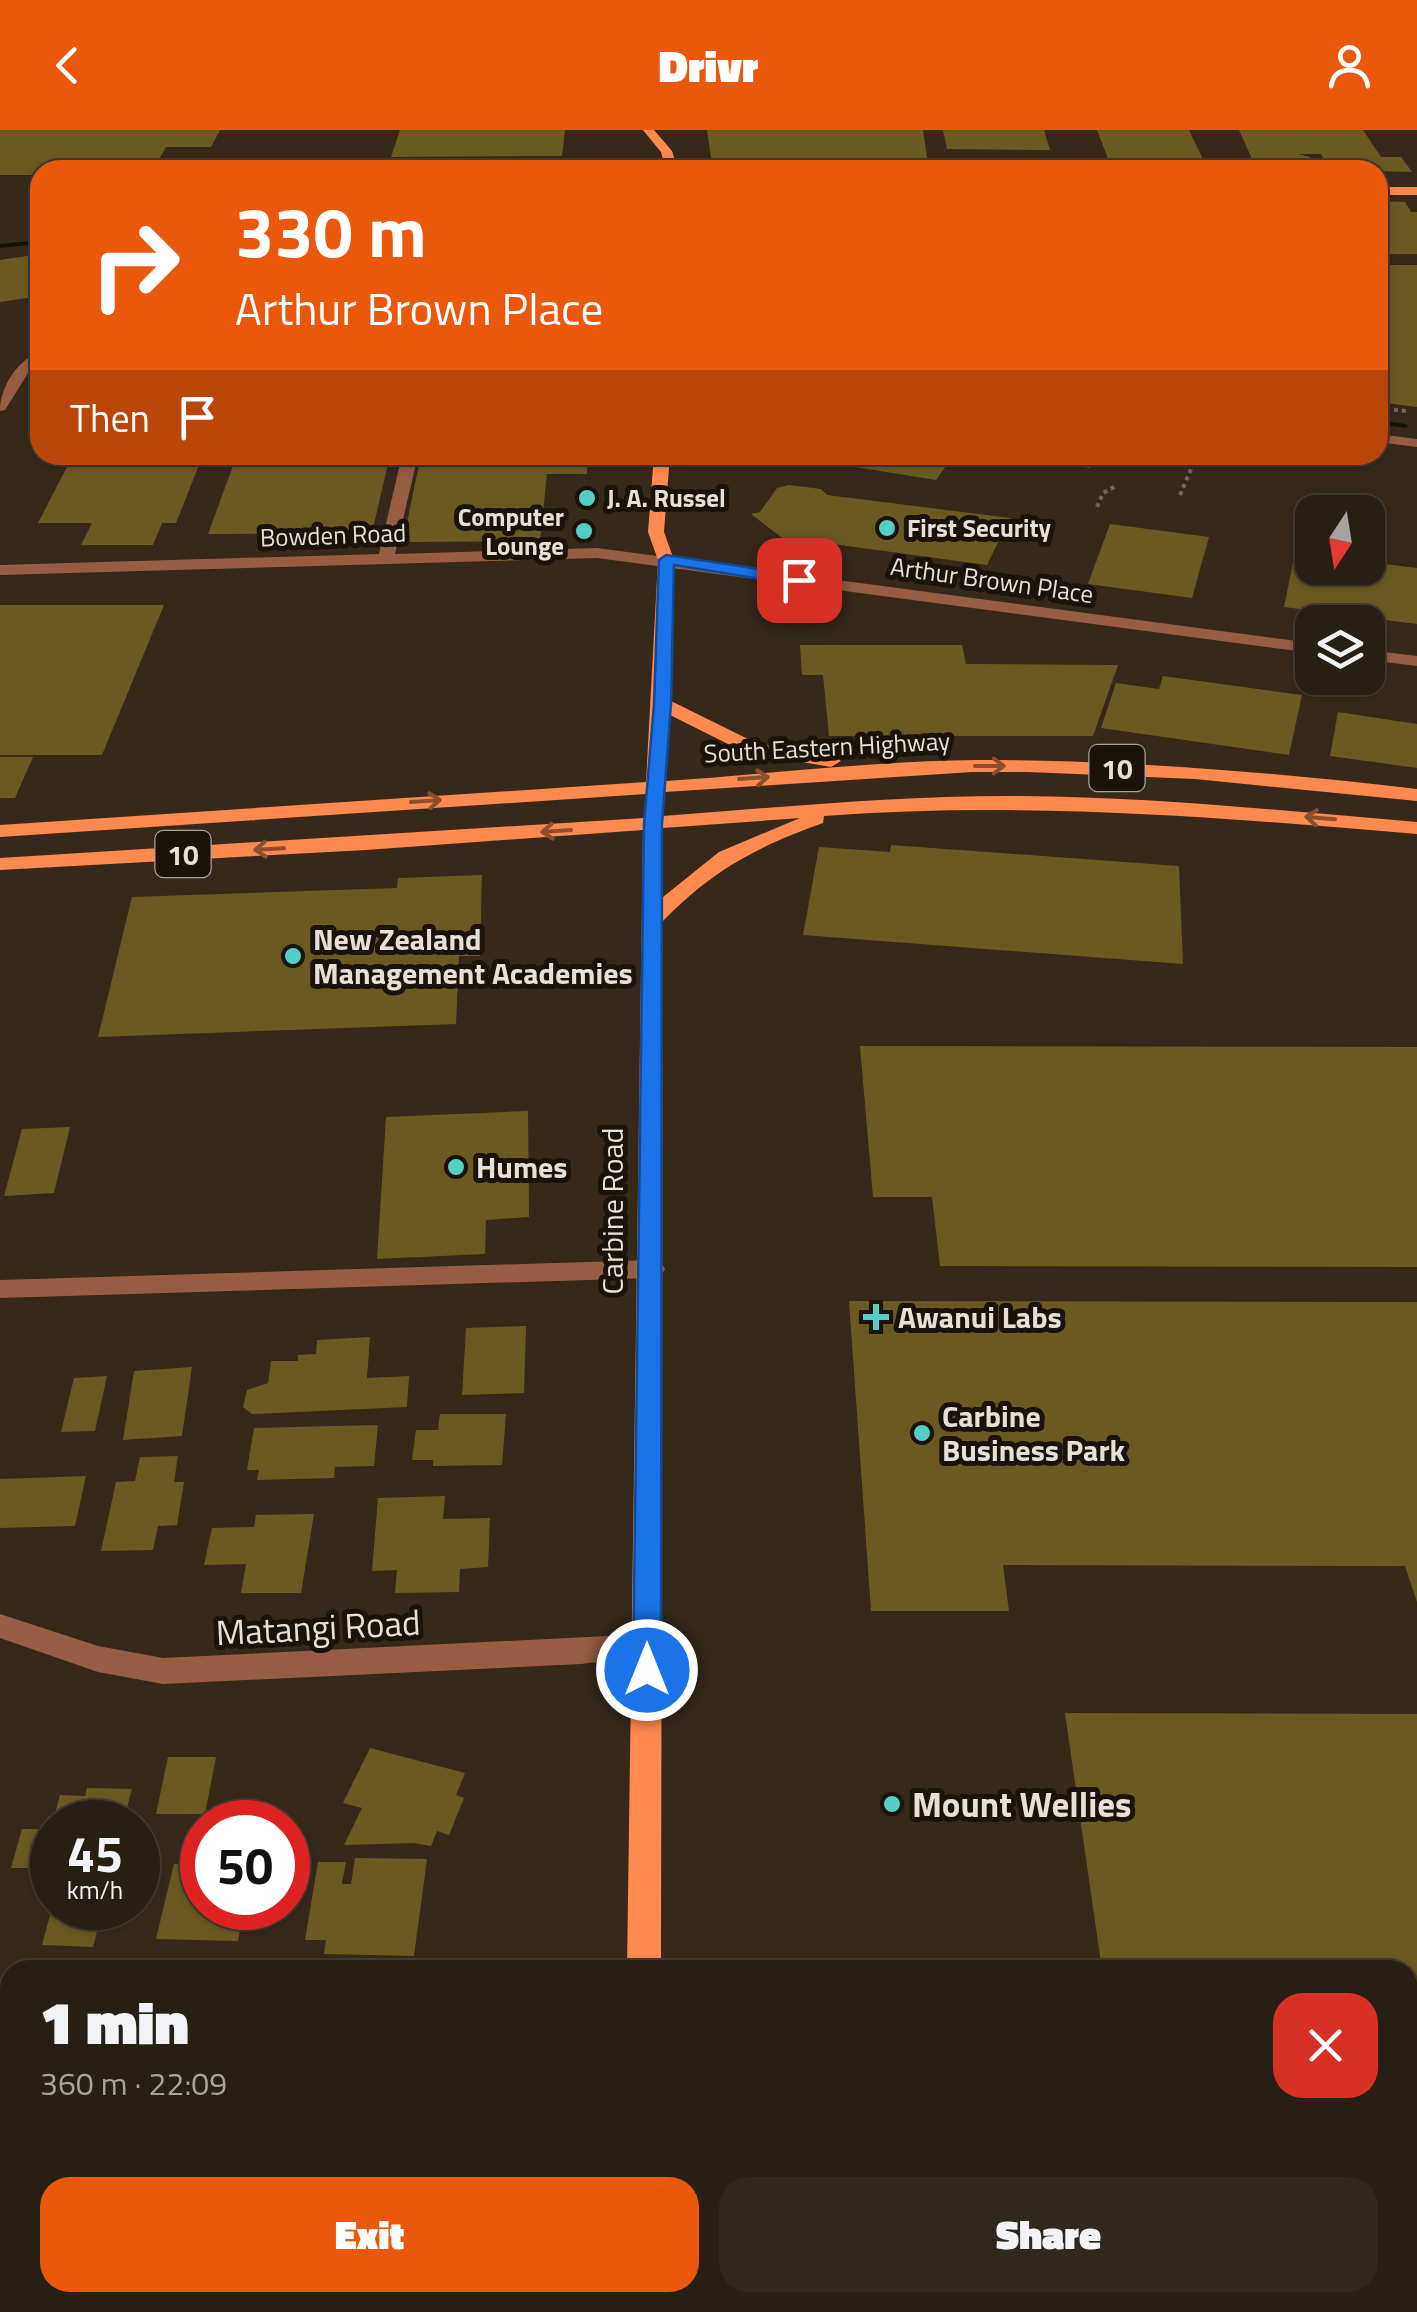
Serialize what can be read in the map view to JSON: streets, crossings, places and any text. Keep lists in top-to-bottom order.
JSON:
{
  "streets": {
    "main road": ["South Eastern Highway", "10", "Carbine Road"],
    "street": ["Bowden Road", "Arthur Brown Place", "Matangi Road"]
  },
  "crossings": [
    ["Bowden Road", "Arthur Brown Place"],
    ["Bowden Road", "Carbine Road"],
    ["Arthur Brown Place", "Carbine Road"],
    ["South Eastern Highway", "Carbine Road"],
    ["10", "Carbine Road"],
    ["Carbine Road", "Matangi Road"]
  ],
  "places": {
    "other": [
      "J. A. Russel",
      "First Security",
      "Computer Lounge",
      "New Zealand Management Academies",
      "Humes",
      "Carbine Business Park",
      "Mount Wellies"
    ],
    "health": ["Awanui Labs"]
  },
  "north": "bottom",
  "page": {
    "header": "Drivr",
    "turn": ["330 m", "Arthur Brown Place"],
    "then": "Then",
    "speed": "45 km/h",
    "limit": "50",
    "heading": ["1 min", "360 m · 22:09"],
    "buttons": ["Exit", "Share"]
  }
}
